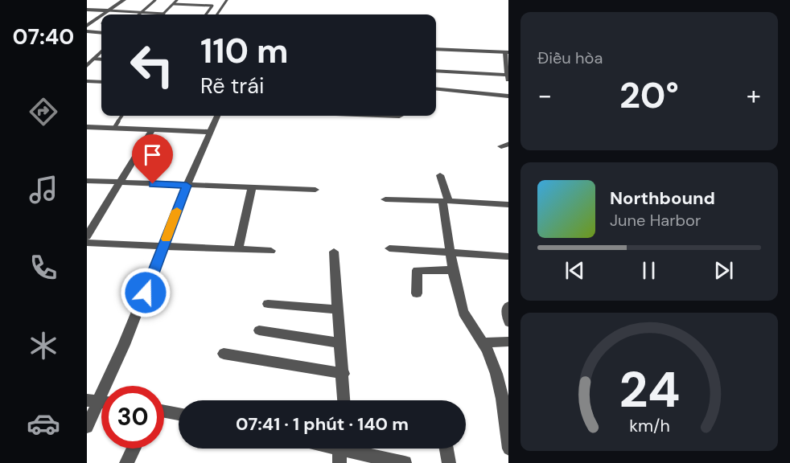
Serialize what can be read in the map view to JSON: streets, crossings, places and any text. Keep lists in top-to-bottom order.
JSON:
{
  "page": {
    "tabs": "07:40",
    "tile": "Điều hòa",
    "turn": ["110 m", "Rẽ trái"],
    "heat": ["−", "20°", "+"],
    "song": ["Northbound", "June Harbor"],
    "limit": "30",
    "trip": "07:41 · 1 phút · 140 m",
    "gauge": ["24", "km/h"]
  }
}
